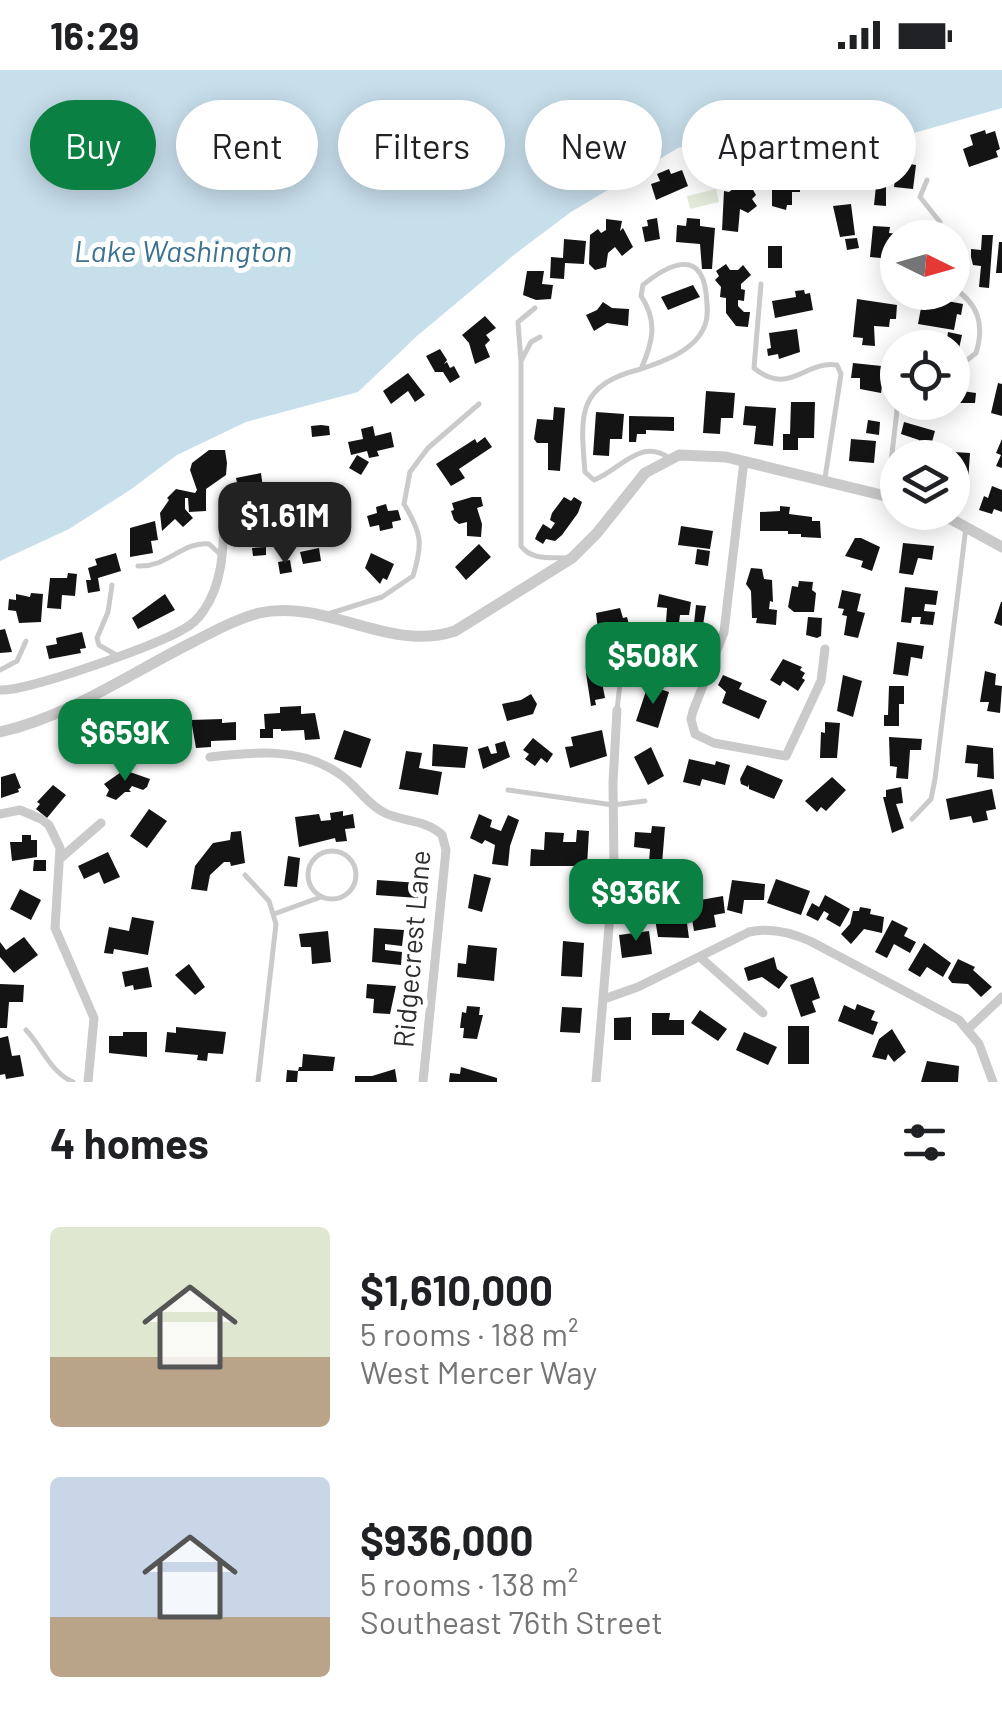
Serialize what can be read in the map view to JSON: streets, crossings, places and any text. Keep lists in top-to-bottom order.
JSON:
{
  "streets": {
    "street": ["Ridgecrest Lane"]
  },
  "water": ["Lake Washington"],
  "north": "right",
  "page": {
    "status": "16:29",
    "chip": [
      "Buy",
      "Rent",
      "Filters",
      "New",
      "Apartment"
    ],
    "price": [
      "$1.61M",
      "$508K",
      "$659K",
      "$936K"
    ],
    "heading": "4 homes",
    "list": [
      {
        "name": "$1,610,000",
        "note": "5 rooms · 188 m² · West Mercer Way"
      },
      {
        "name": "$936,000",
        "note": "5 rooms · 138 m² · Southeast 76th Street"
      }
    ]
  }
}
